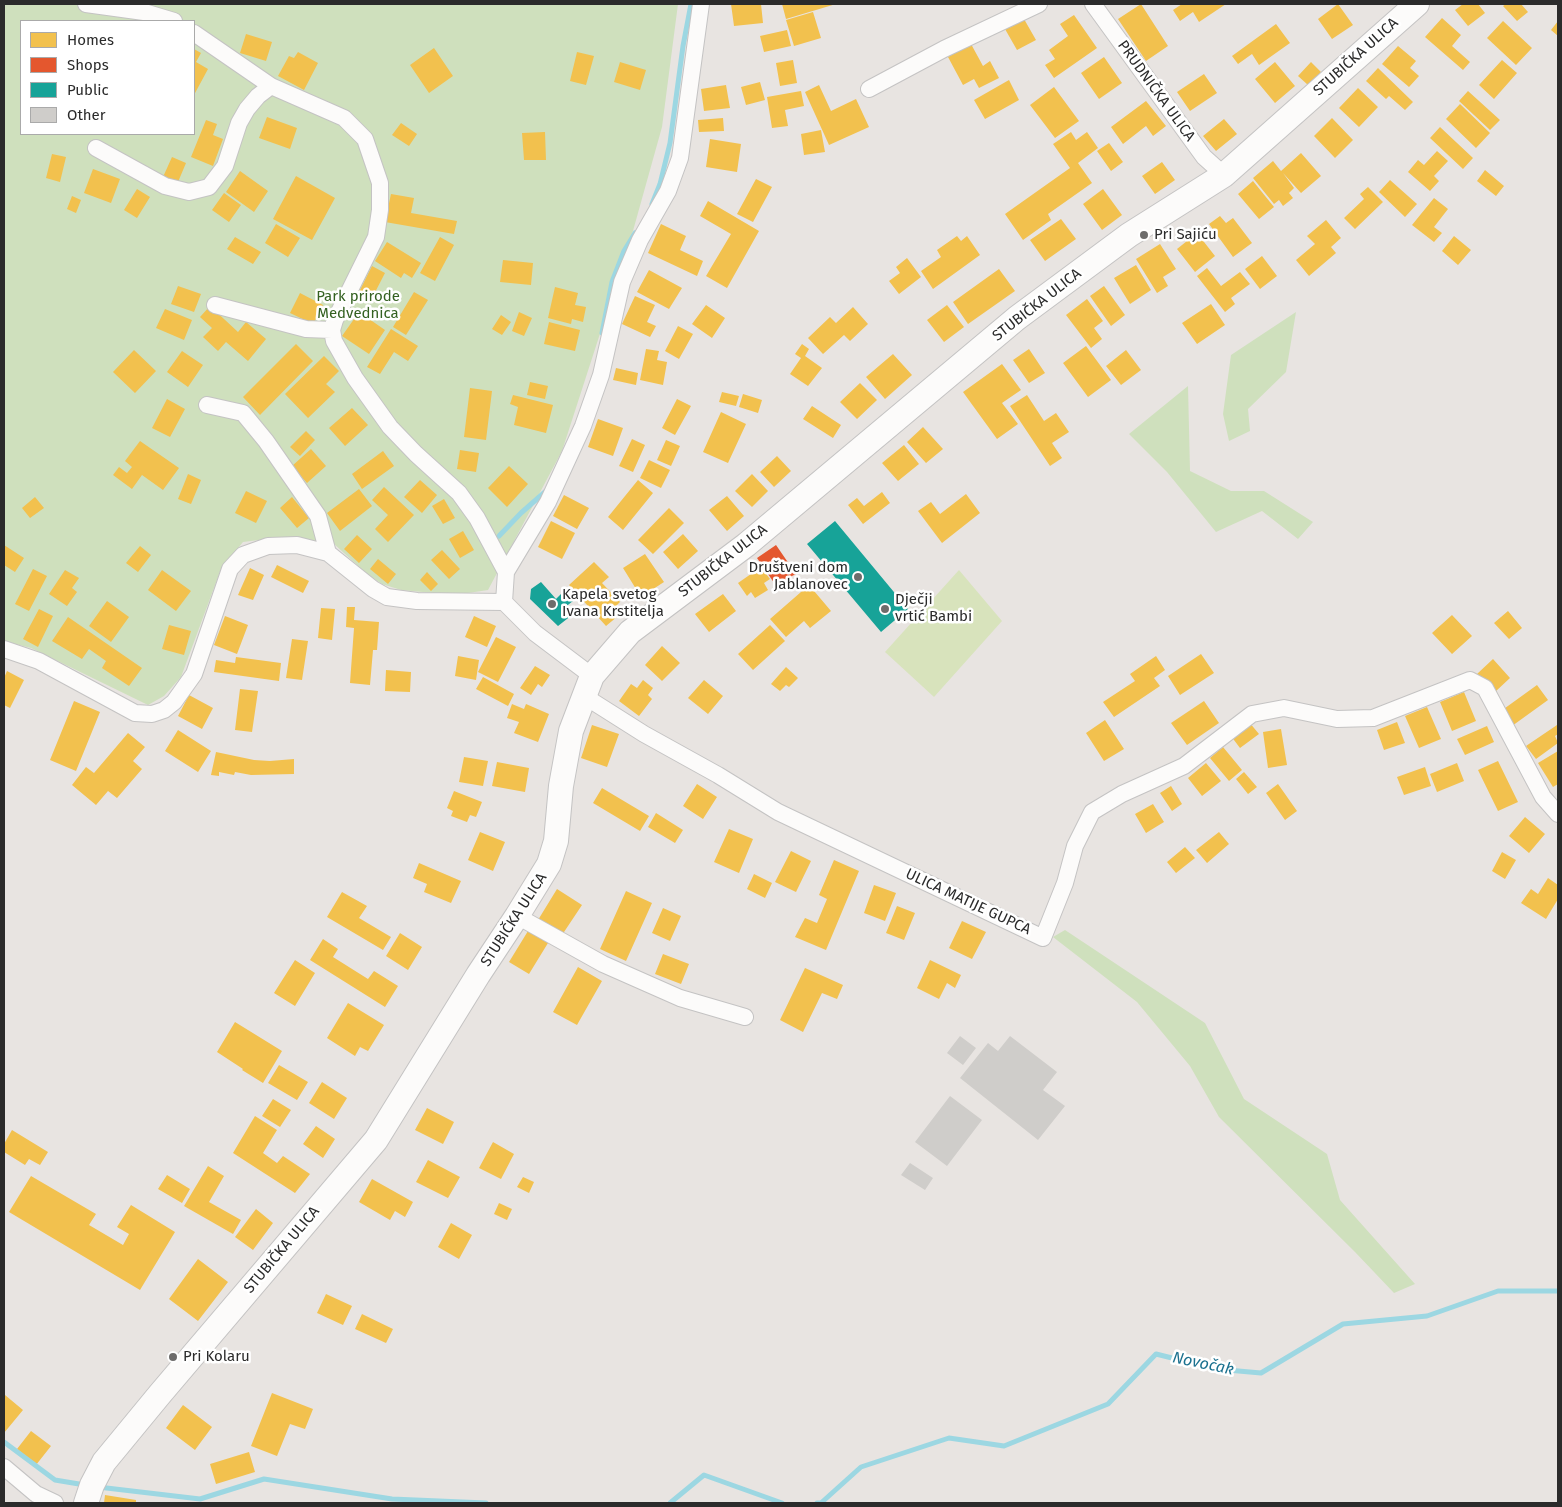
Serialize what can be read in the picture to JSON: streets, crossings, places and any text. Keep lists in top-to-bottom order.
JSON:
{
  "streets": {
    "main road": ["STUBIČKA ULICA"],
    "street": ["PRUDNIČKA ULICA", "ULICA MATIJE GUPCA"]
  },
  "crossings": [
    ["STUBIČKA ULICA", "PRUDNIČKA ULICA"],
    ["STUBIČKA ULICA", "ULICA MATIJE GUPCA"]
  ],
  "water": ["Novočak"],
  "parks": ["Park prirode Medvednica"],
  "places": [
    "Pri Sajiću",
    "Društveni dom Jablanovec",
    "Kapela svetog Ivana Krstitelja",
    "Dječji vrtić Bambi",
    "Pri Kolaru"
  ],
  "legend": [
    "Homes",
    "Shops",
    "Public",
    "Other"
  ]
}
